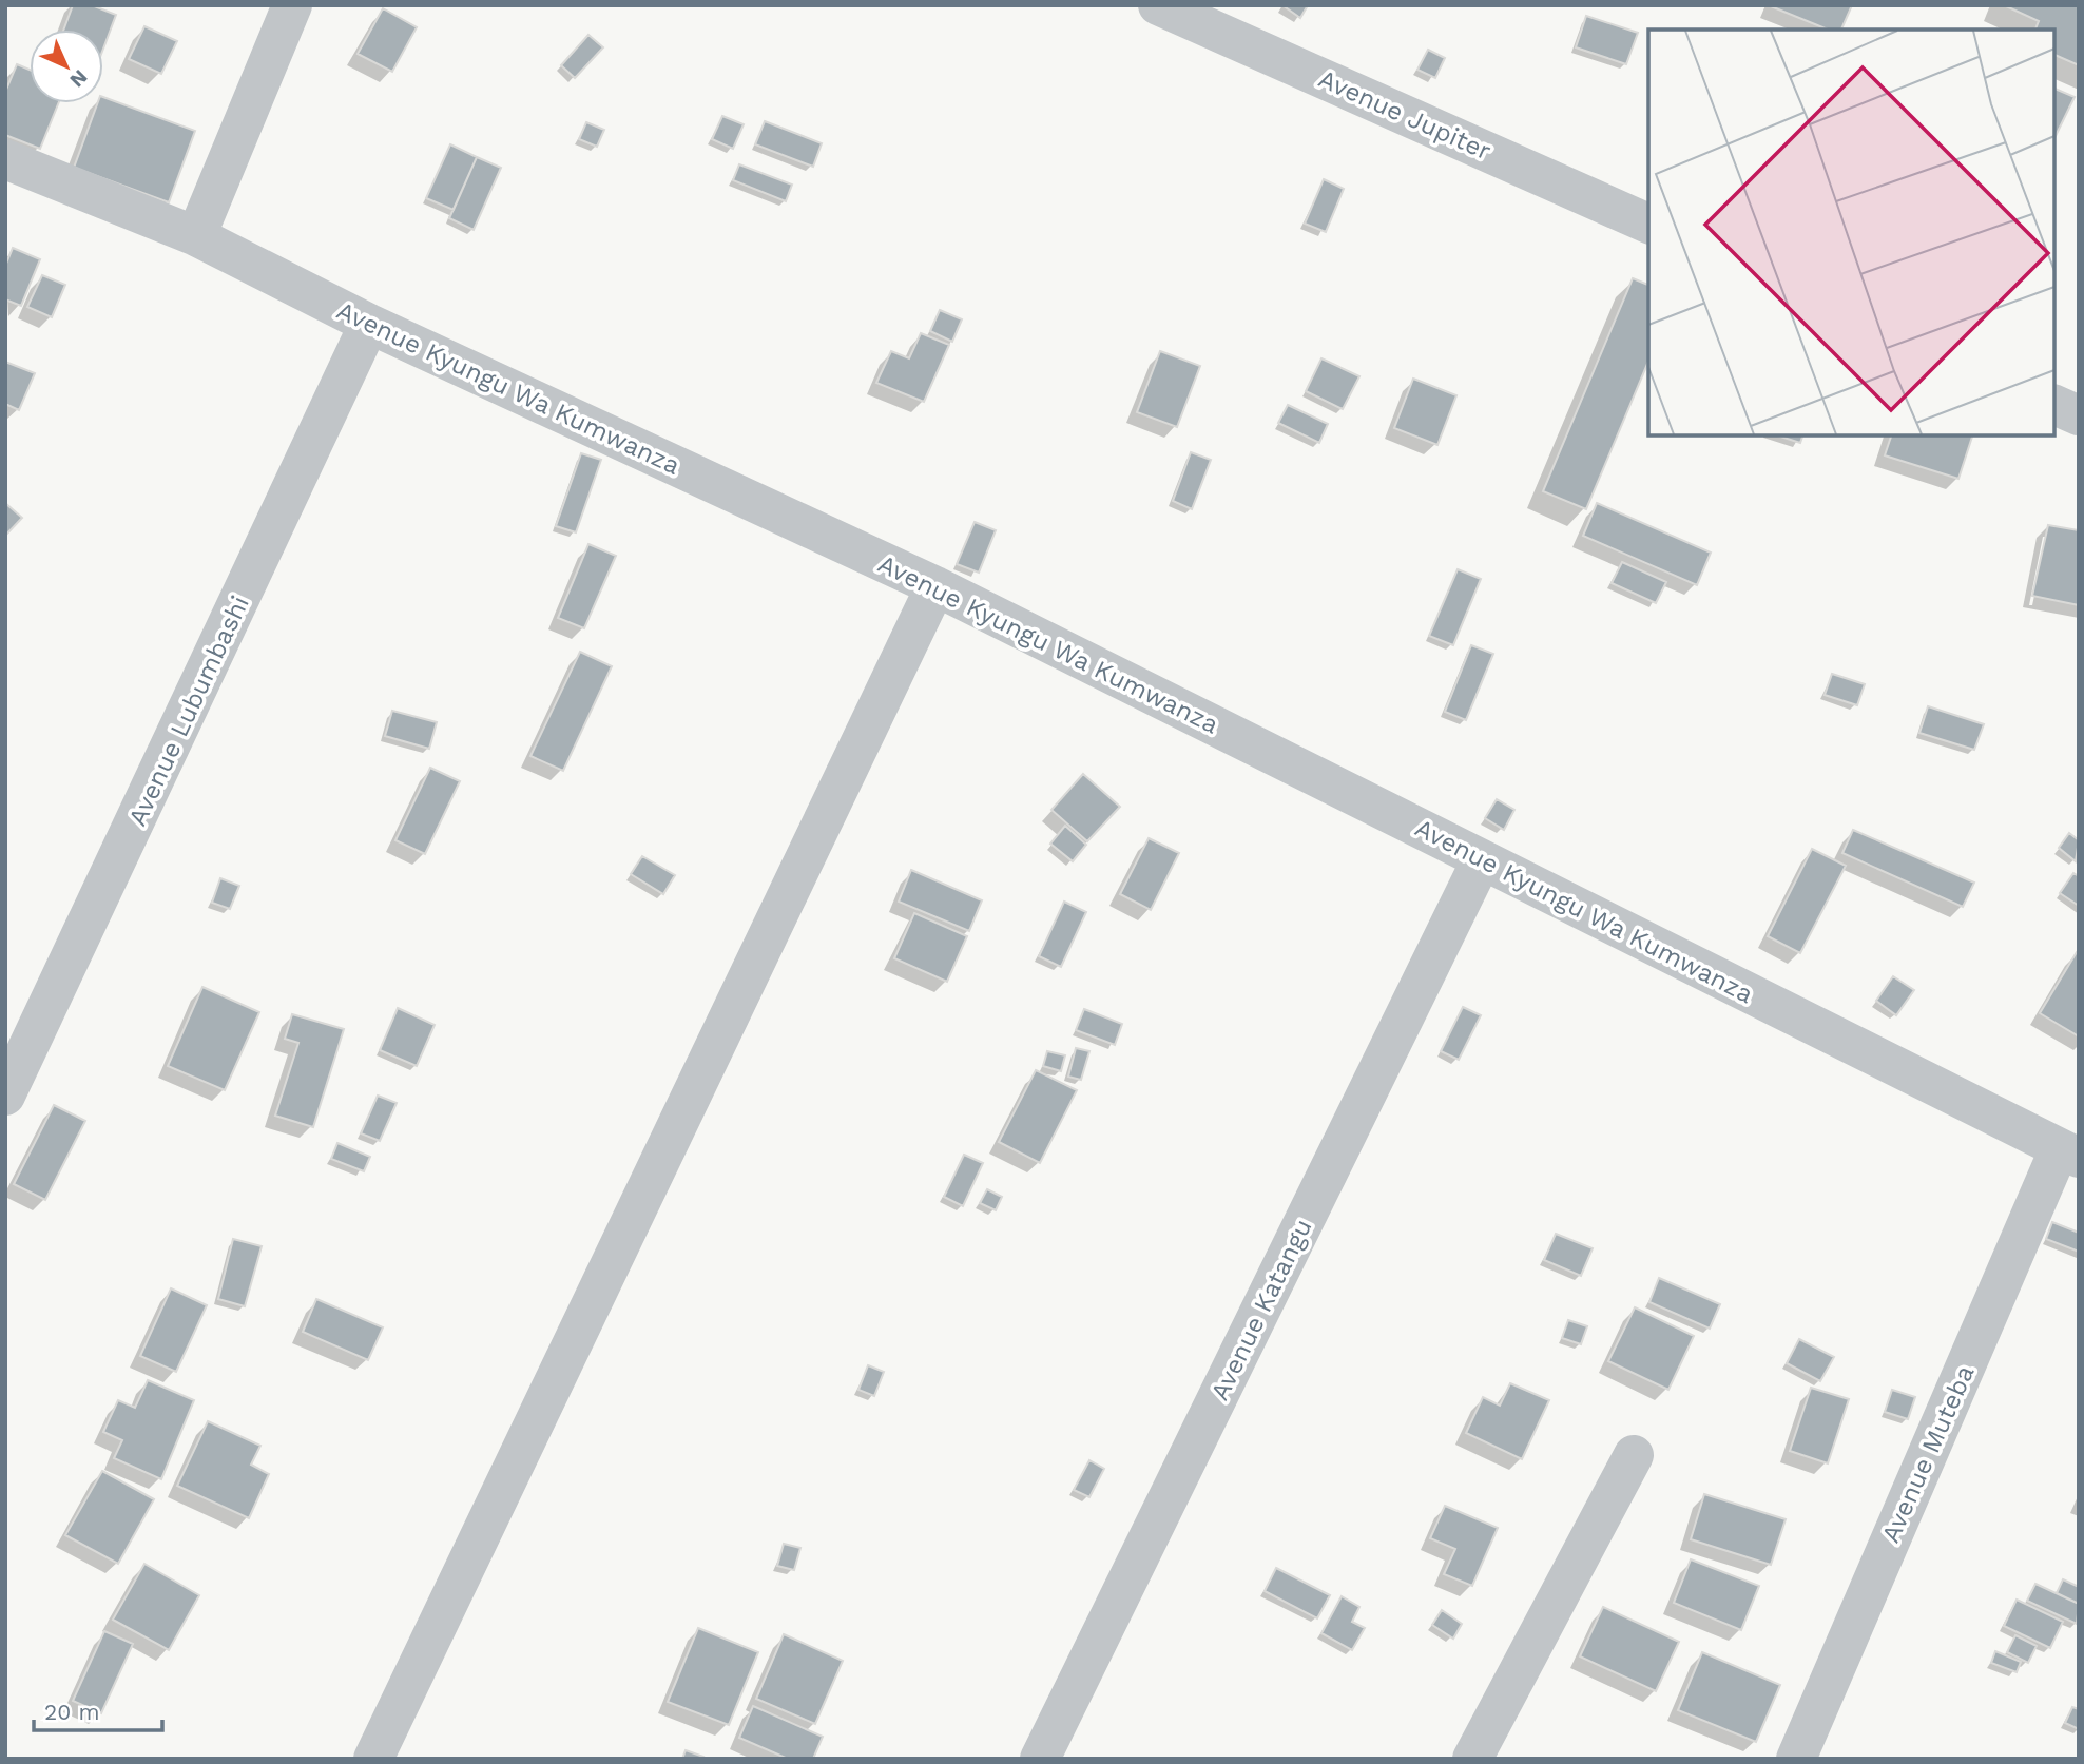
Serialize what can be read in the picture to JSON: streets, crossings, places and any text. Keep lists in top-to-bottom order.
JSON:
{
  "streets": {
    "street": [
      "Avenue Jupiter",
      "Avenue Kyungu Wa Kumwanza",
      "Avenue Lubumbashi",
      "Avenue Katangu",
      "Avenue Muteba"
    ]
  },
  "crossings": [
    ["Avenue Kyungu Wa Kumwanza", "Avenue Lubumbashi"],
    ["Avenue Kyungu Wa Kumwanza", "Avenue Katangu"],
    ["Avenue Kyungu Wa Kumwanza", "Avenue Muteba"]
  ],
  "scale_bar": "20 m",
  "north": "bottom right"
}
